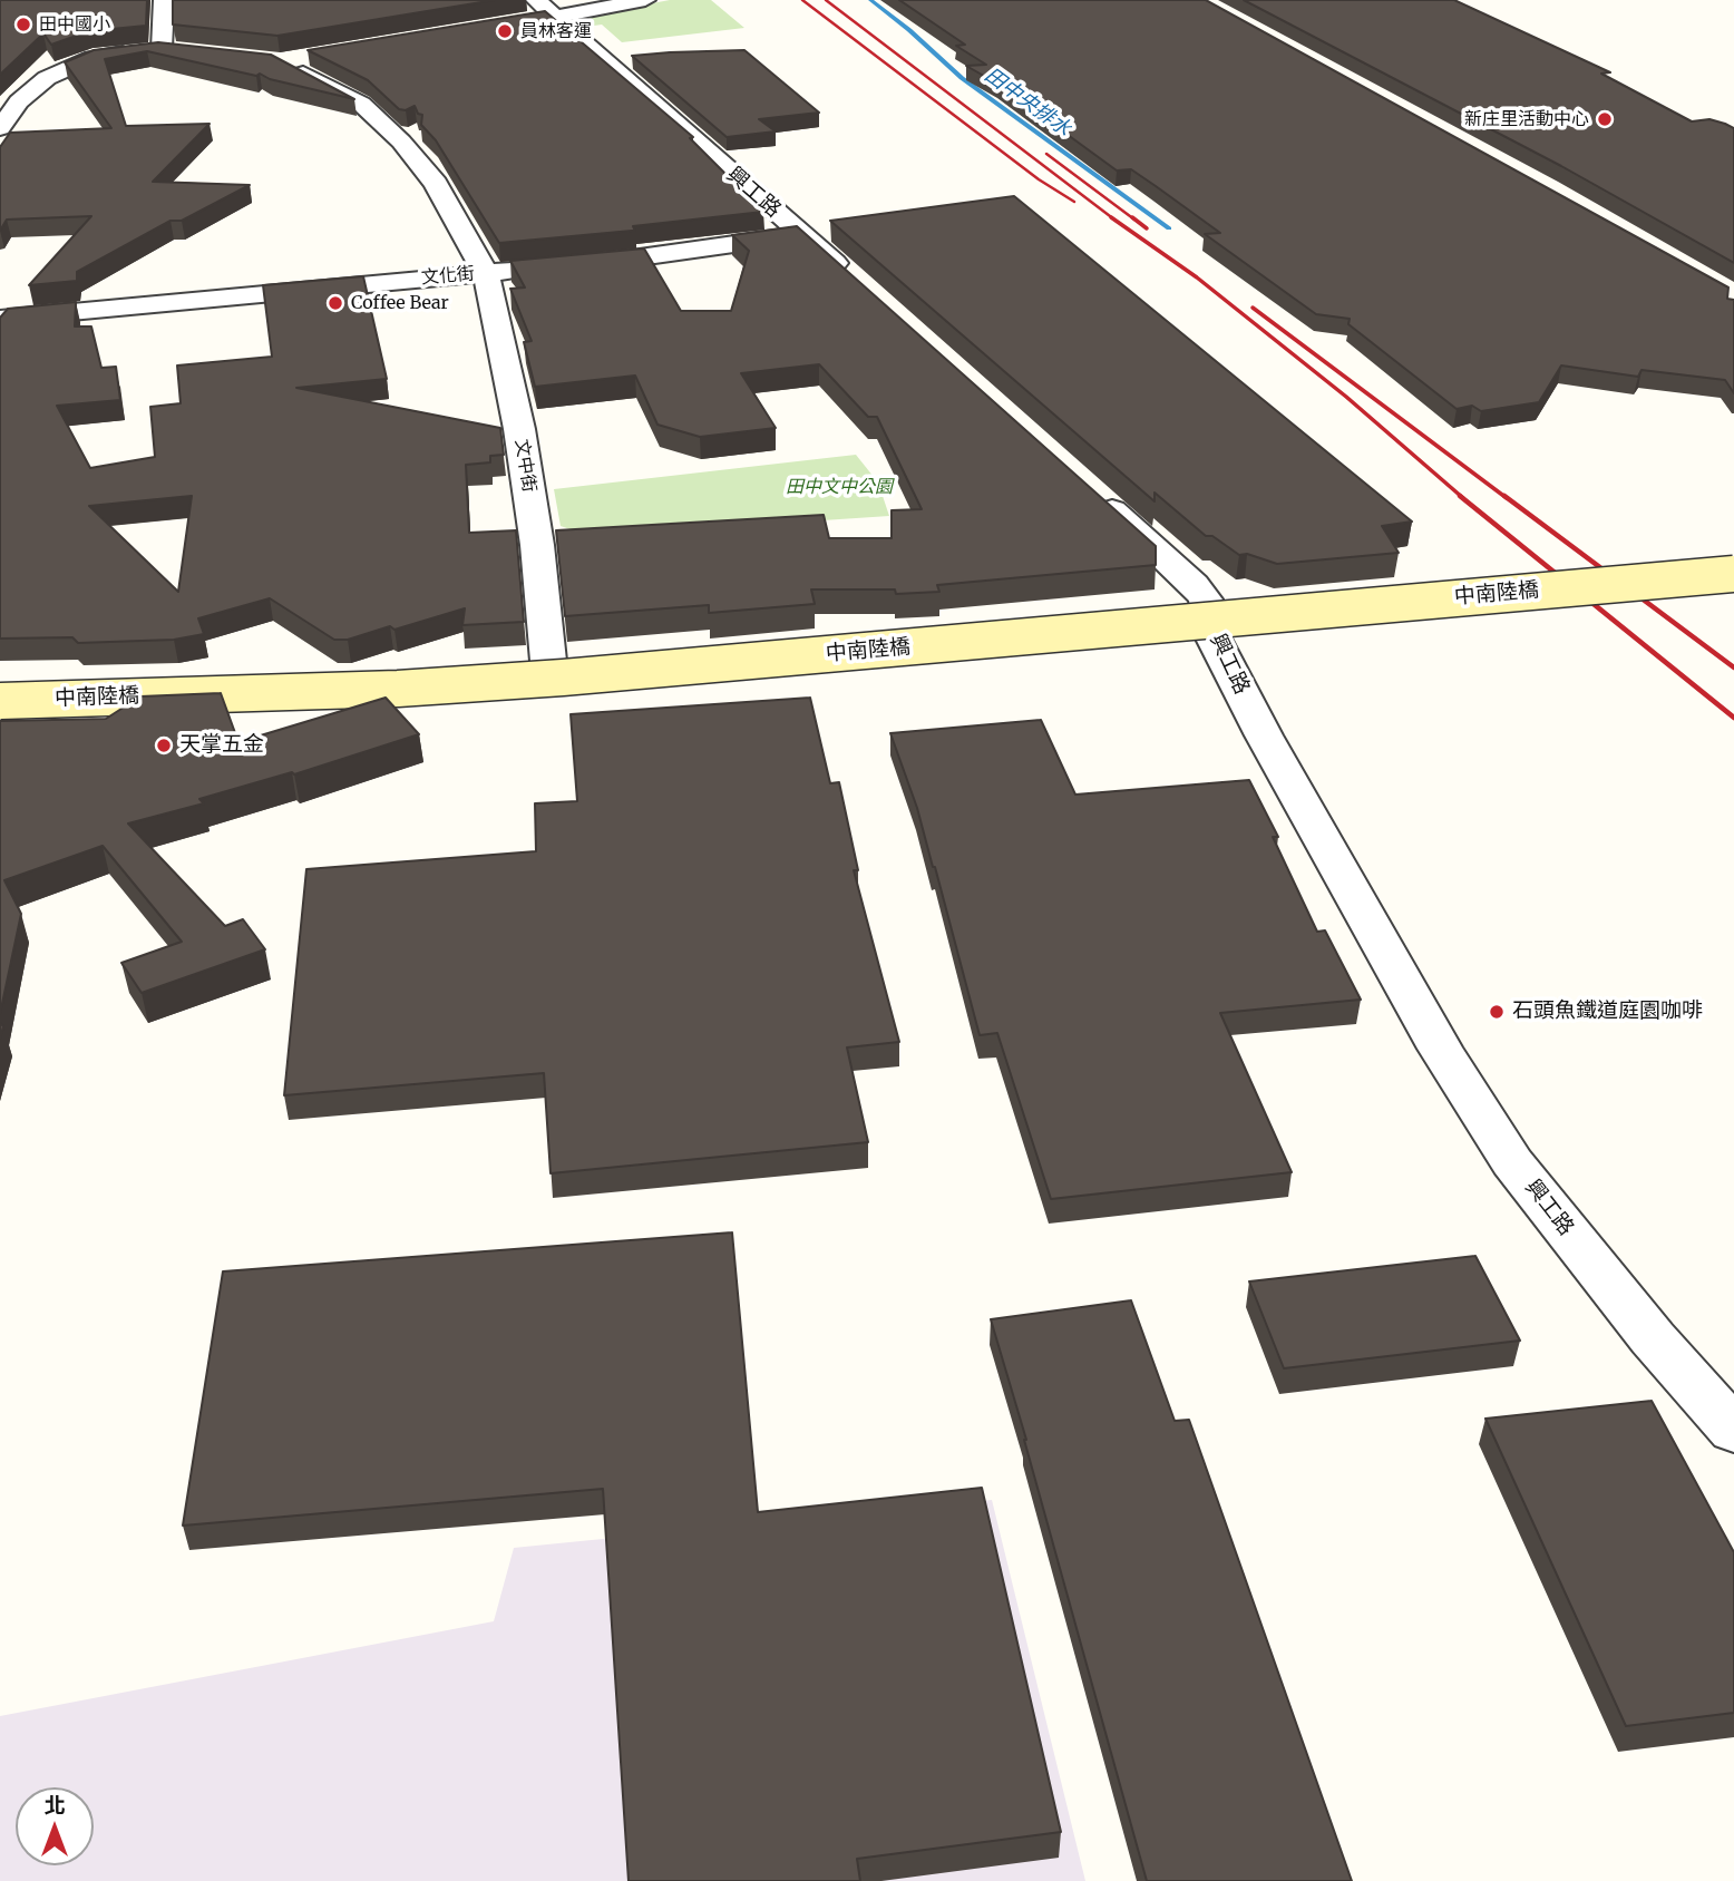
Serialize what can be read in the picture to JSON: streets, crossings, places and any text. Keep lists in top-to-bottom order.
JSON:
{
  "streets": {
    "main road": ["中南陸橋"],
    "street": ["興工路", "文化街", "文中街"]
  },
  "crossings": [
    ["文化街", "文中街"]
  ],
  "water": ["田中央排水"],
  "parks": ["田中文中公園"],
  "places": [
    "田中國小",
    "員林客運",
    "新庄里活動中心",
    "Coffee Bear",
    "天掌五金",
    "石頭魚鐵道庭園咖啡"
  ],
  "north": "top"
}
